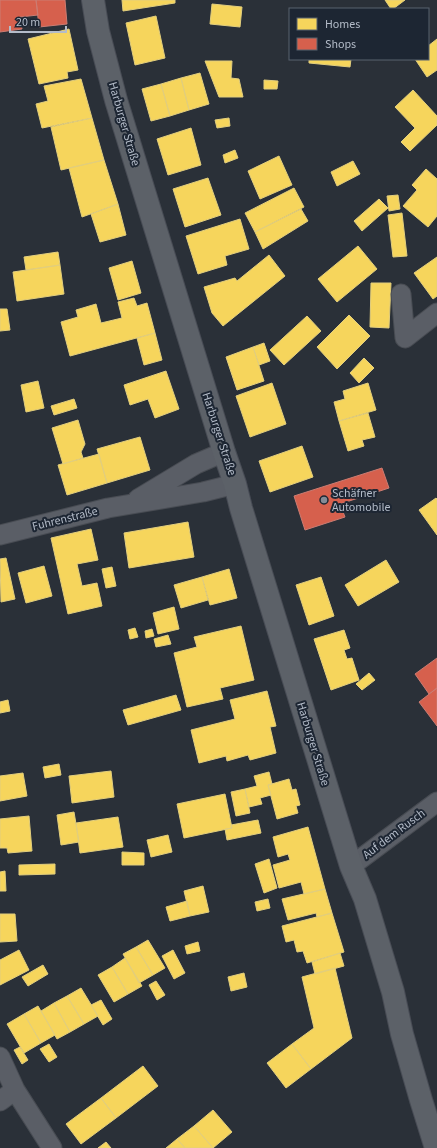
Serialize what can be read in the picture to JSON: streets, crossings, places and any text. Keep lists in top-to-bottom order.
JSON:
{
  "streets": {
    "main road": ["Harburger Straße"],
    "street": ["Fuhrenstraße", "Auf dem Rusch"]
  },
  "crossings": [
    ["Harburger Straße", "Fuhrenstraße"],
    ["Harburger Straße", "Auf dem Rusch"]
  ],
  "places": ["Schäfner Automobile"],
  "legend": ["Homes", "Shops"],
  "scale_bar": "20 m"
}
